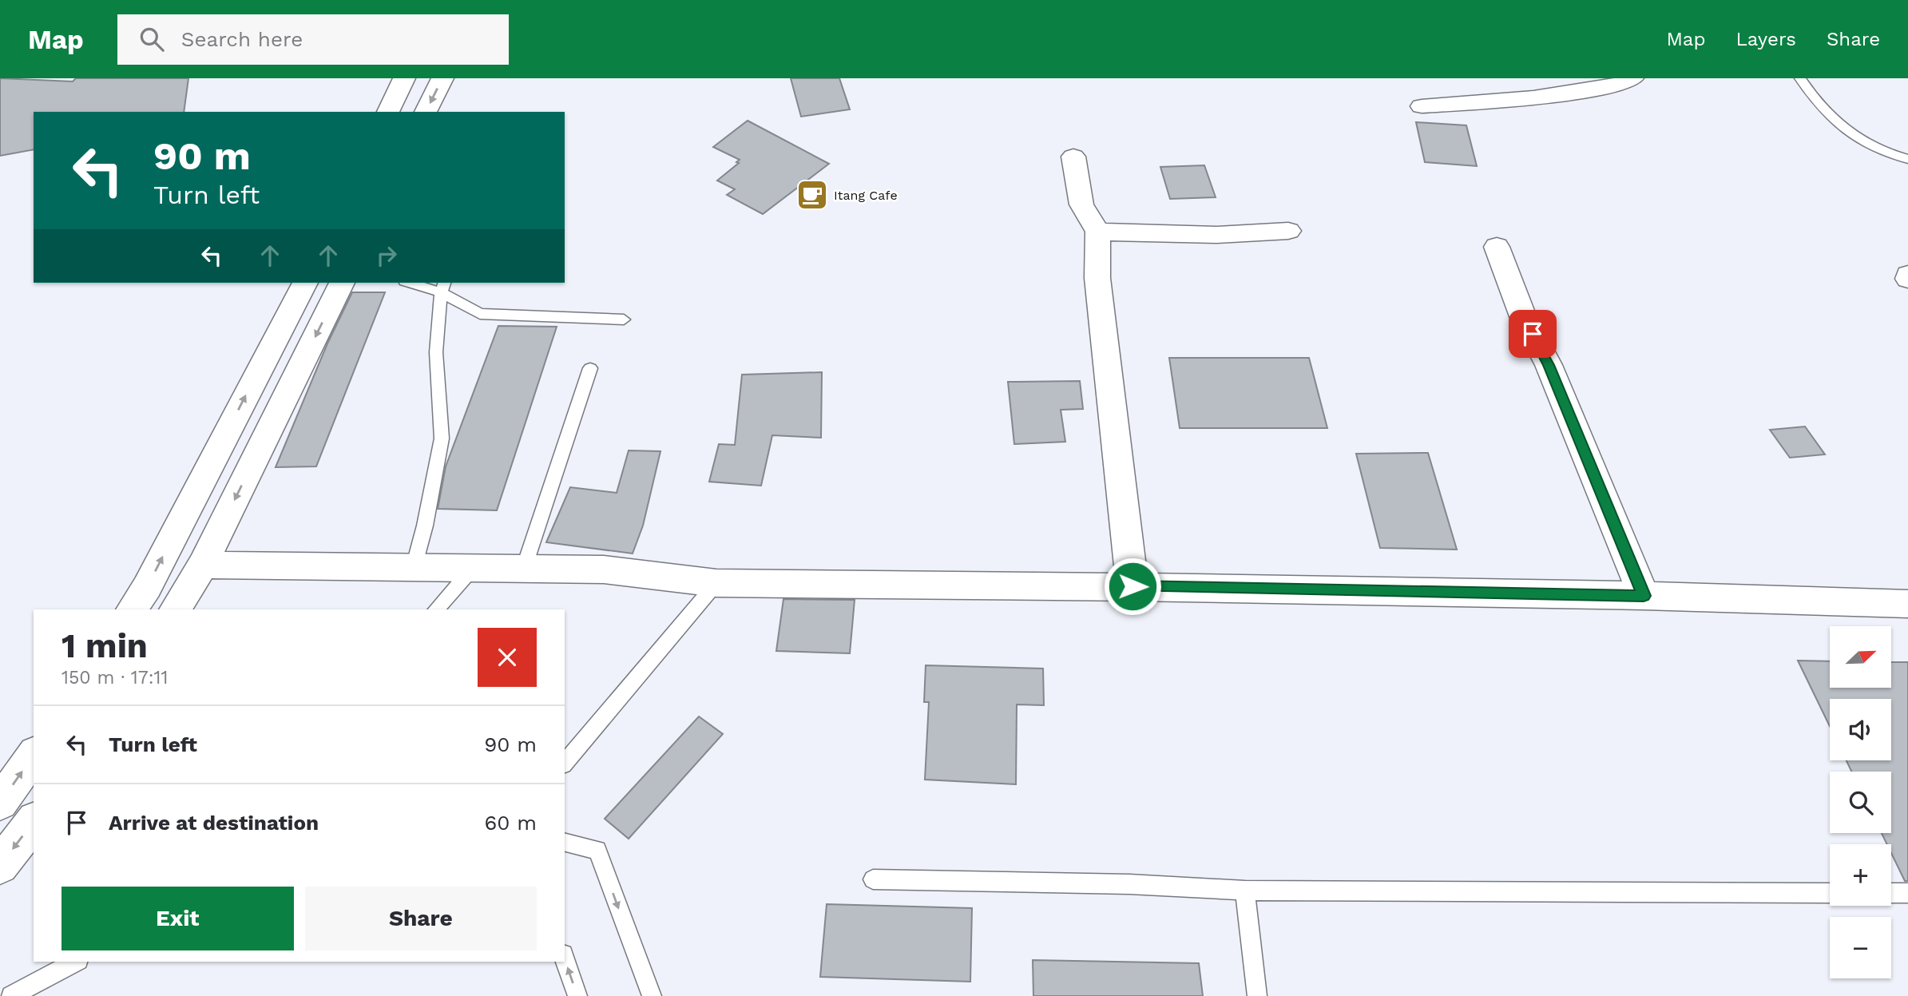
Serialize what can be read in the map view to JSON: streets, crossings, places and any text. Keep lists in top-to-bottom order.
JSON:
{
  "places": {
    "cafe": ["Itang Cafe"]
  },
  "north": "top right",
  "page": {
    "header": "Map",
    "search": "Search here",
    "nav": ["Map", "Layers", "Share"],
    "turn": ["90 m", "Turn left"],
    "heading": ["1 min", "150 m · 17:11"],
    "map_buttons": ["+", "−"],
    "list": [
      {
        "name": "Turn left",
        "value": "90 m"
      },
      {
        "name": "Arrive at destination",
        "value": "60 m"
      }
    ],
    "buttons": ["Exit", "Share"]
  }
}
